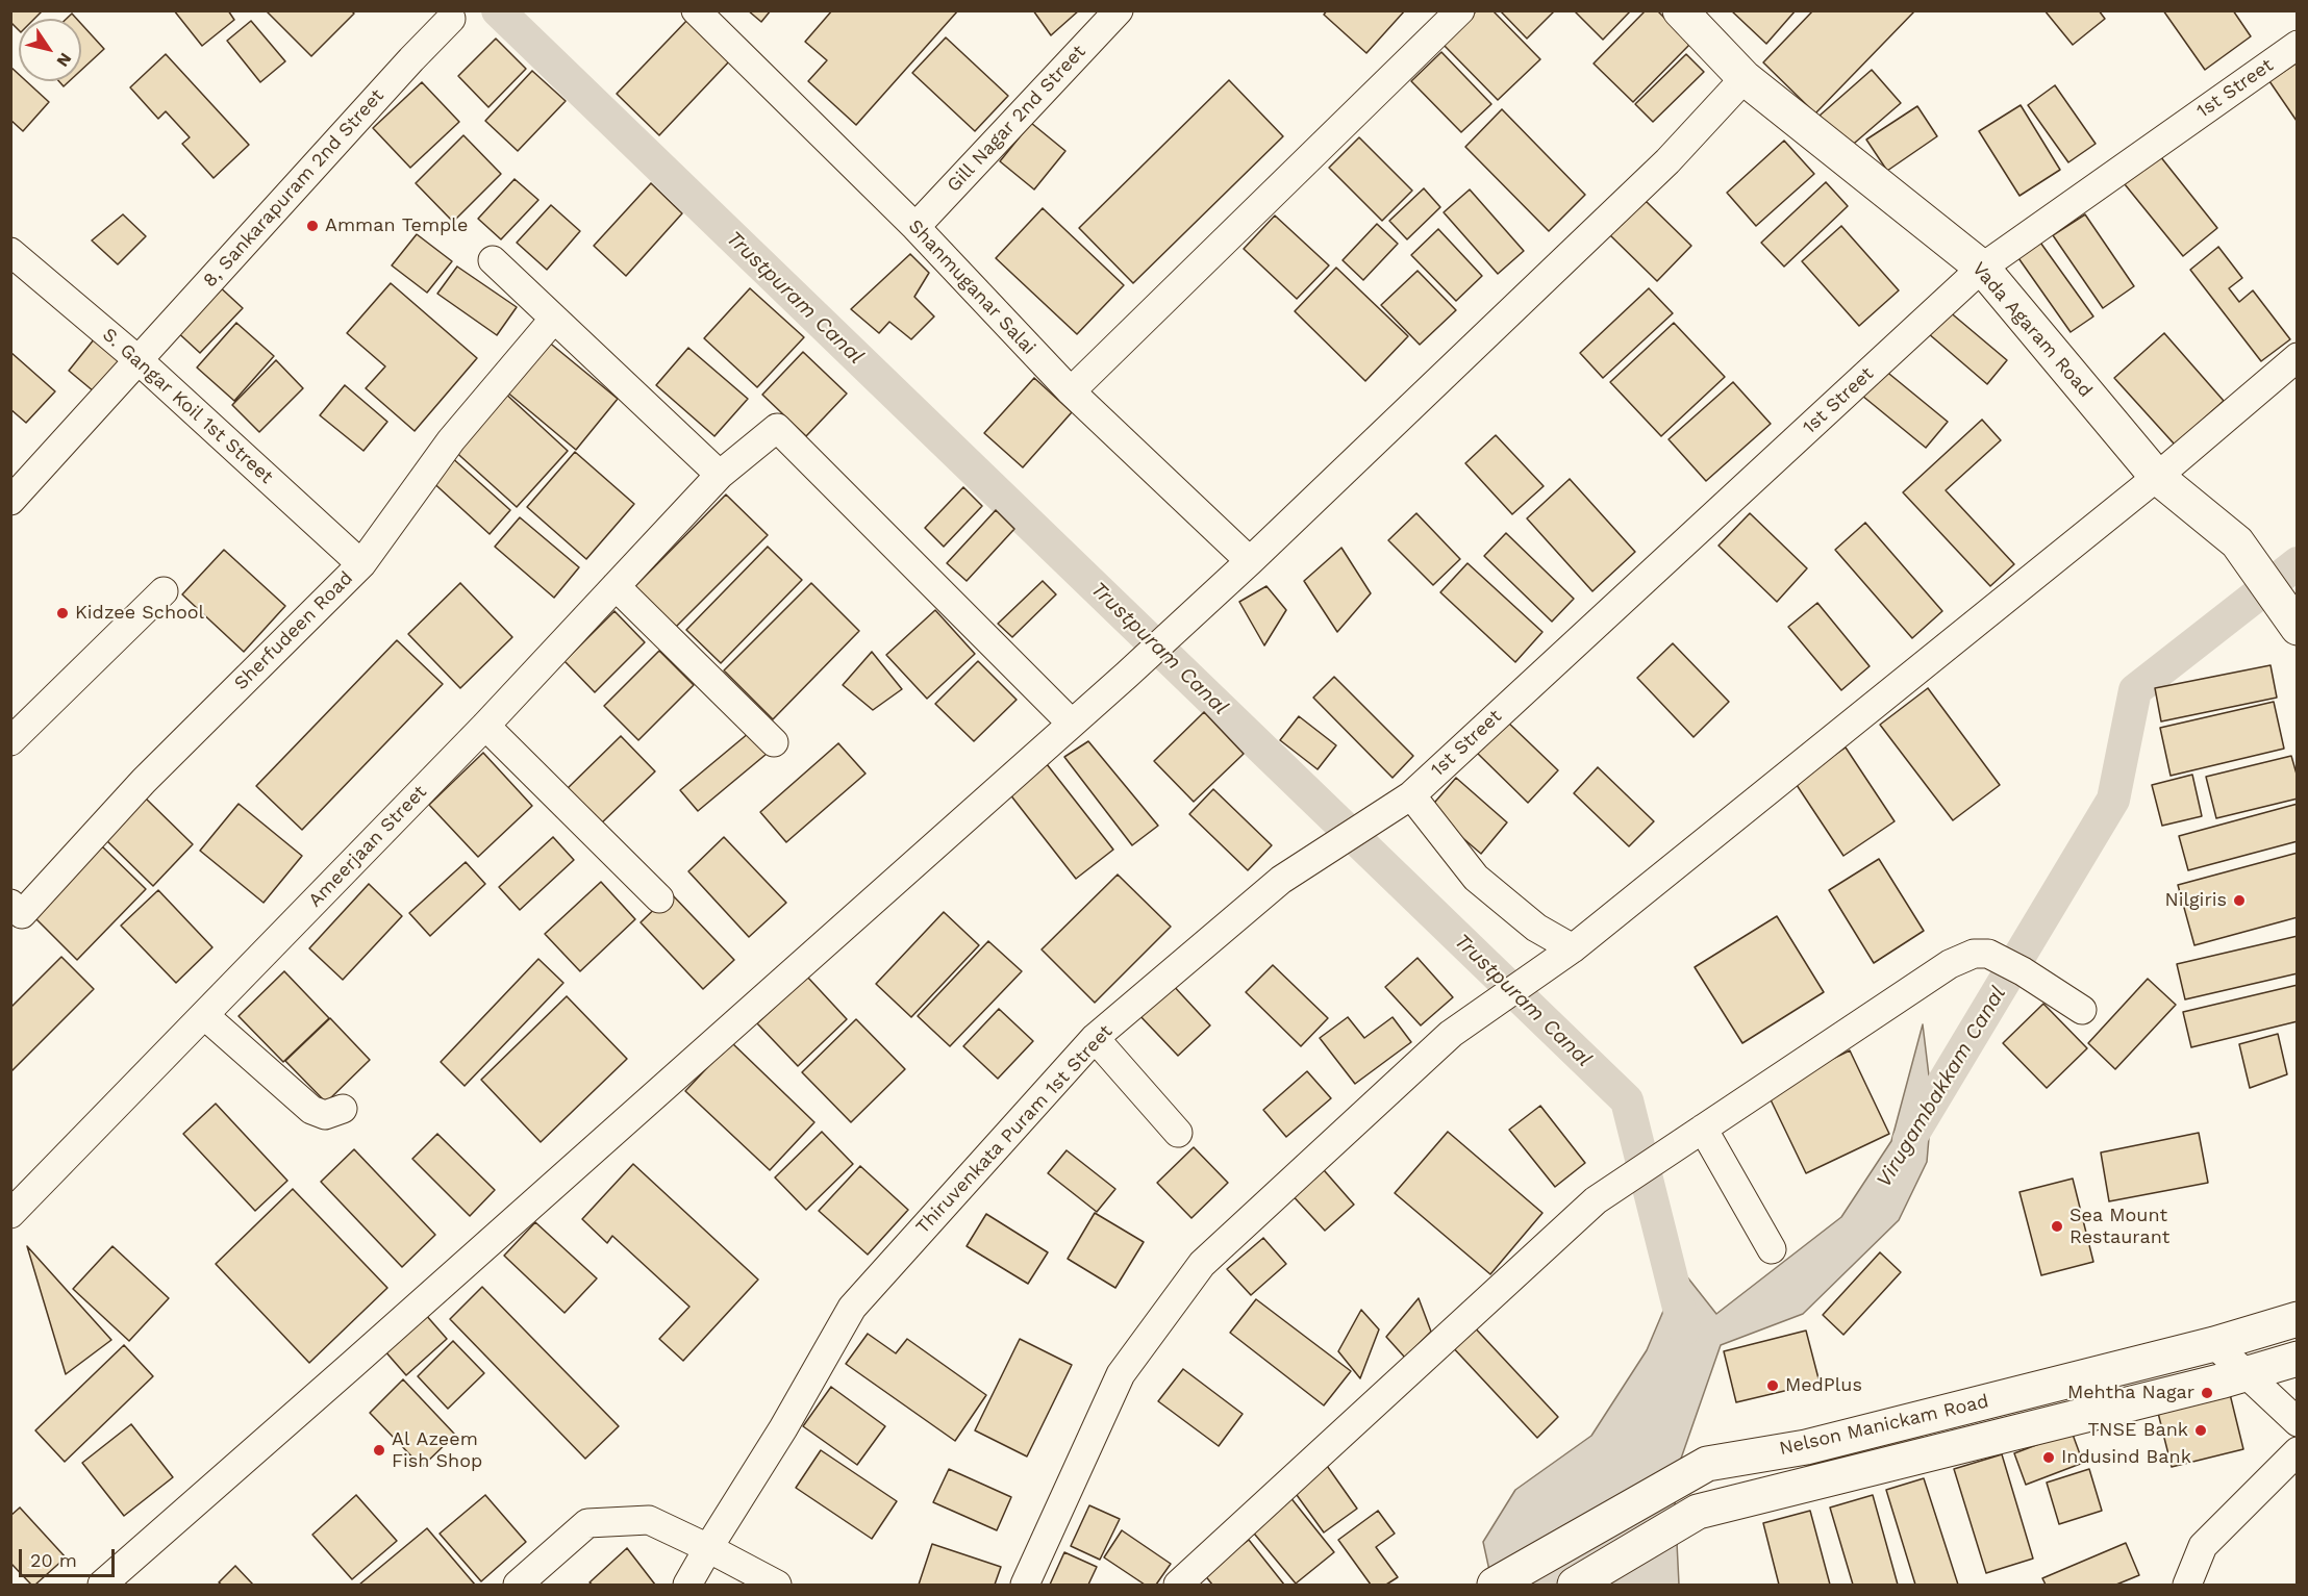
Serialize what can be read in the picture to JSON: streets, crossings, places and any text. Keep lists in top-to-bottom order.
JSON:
{
  "streets": {
    "main road": ["Vada Agaram Road", "Nelson Manickam Road"],
    "street": [
      "1st Street",
      "Gill Nagar 2nd Street",
      "8, Sankarapuram 2nd Street",
      "Shanmuganar Salai",
      "S. Gangar Koil 1st Street",
      "Sherfudeen Road",
      "Ameerjaan Street",
      "Thiruvenkata Puram 1st Street"
    ]
  },
  "crossings": [
    ["1st Street", "Vada Agaram Road"],
    ["1st Street", "Thiruvenkata Puram 1st Street"],
    ["Gill Nagar 2nd Street", "Shanmuganar Salai"],
    ["8, Sankarapuram 2nd Street", "S. Gangar Koil 1st Street"],
    ["S. Gangar Koil 1st Street", "Sherfudeen Road"]
  ],
  "water": ["Trustpuram Canal", "Virugambakkam Canal"],
  "places": [
    "Amman Temple",
    "Kidzee School",
    "Nilgiris",
    "Sea Mount Restaurant",
    "MedPlus",
    "Mehtha Nagar",
    "TNSE Bank",
    "Al Azeem Fish Shop",
    "Indusind Bank"
  ],
  "scale_bar": "20 m",
  "north": "bottom right"
}
